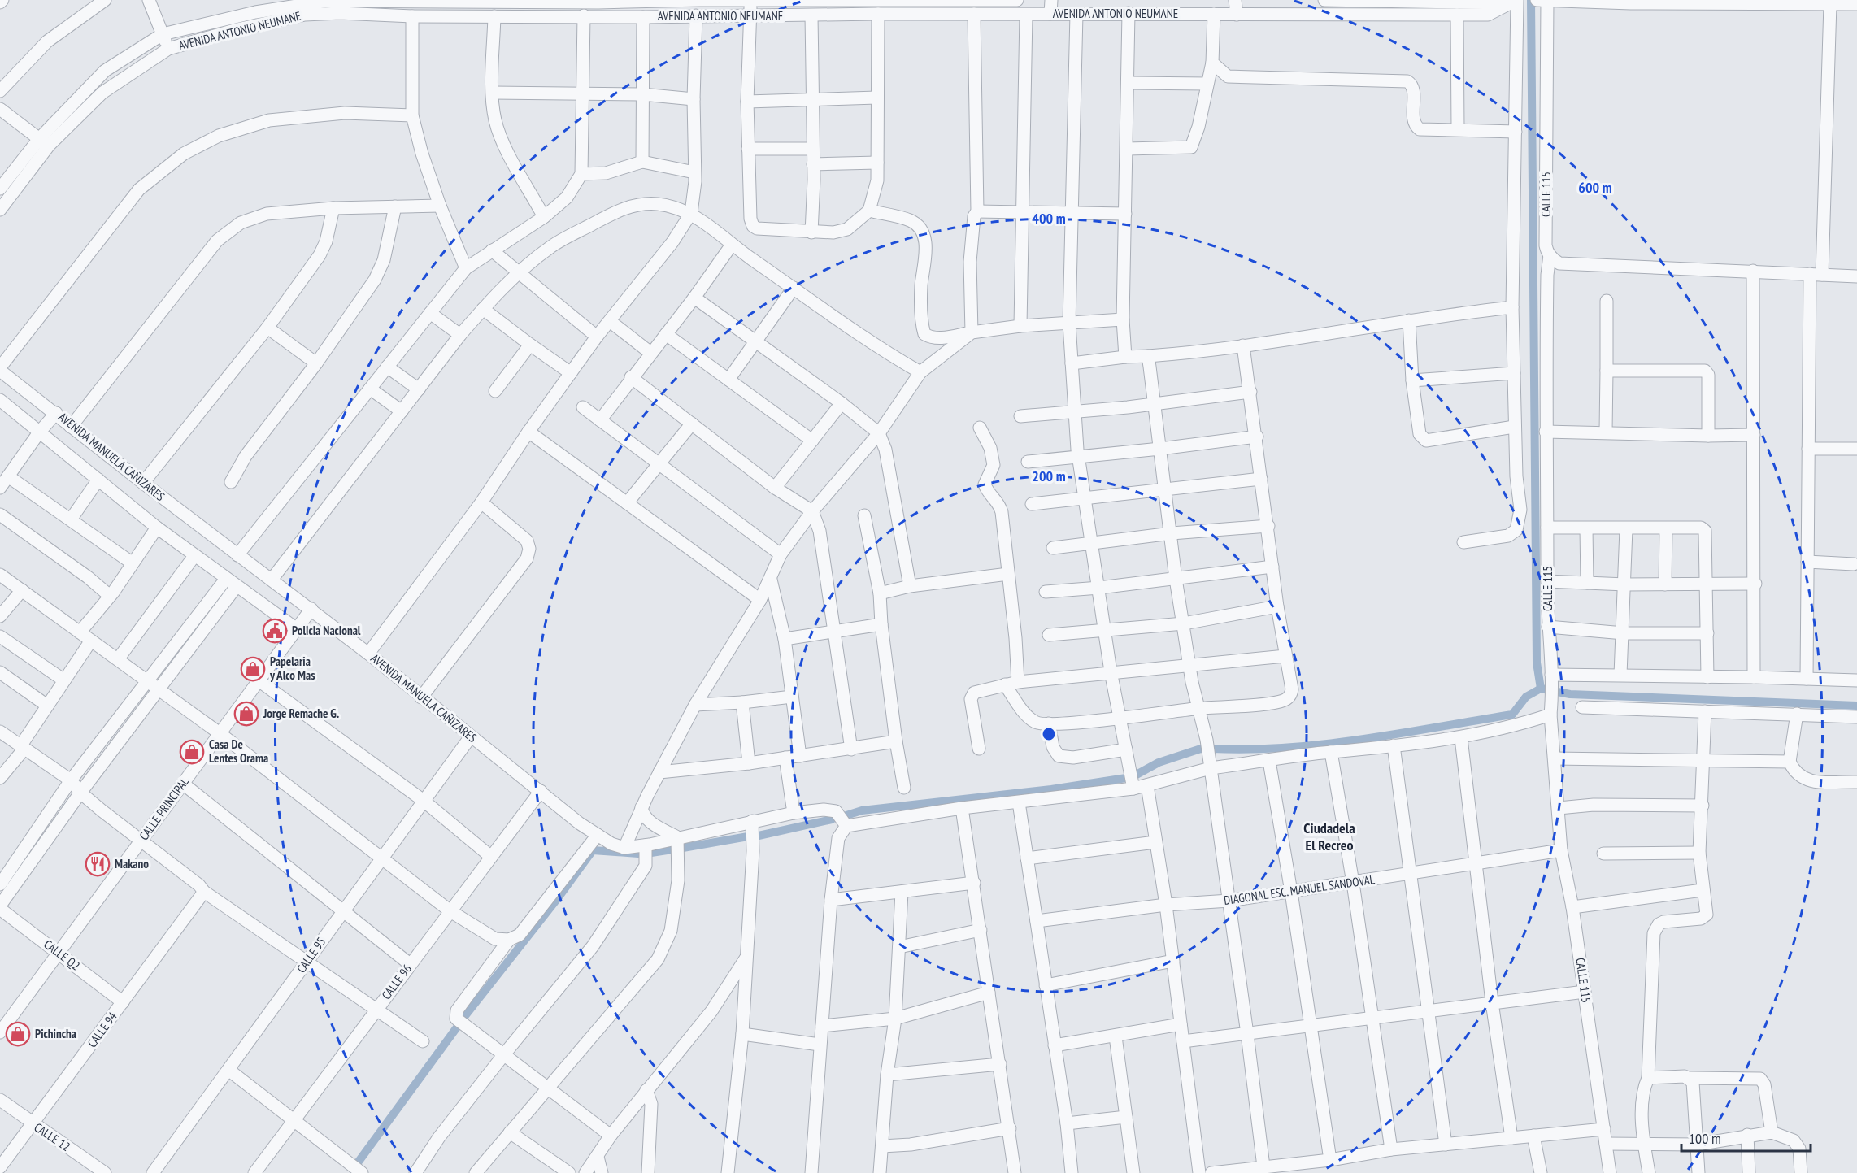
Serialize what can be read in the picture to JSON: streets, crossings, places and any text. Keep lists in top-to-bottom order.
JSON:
{
  "streets": {
    "street": [
      "AVENIDA ANTONIO NEUMANE",
      "CALLE 115",
      "AVENIDA MANUELA CAÑIZARES",
      "CALLE PRINCIPAL",
      "DIAGONAL ESC. MANUEL SANDOVAL",
      "CALLE Q2",
      "CALLE 95",
      "CALLE 96",
      "CALLE 94",
      "CALLE 12"
    ]
  },
  "crossings": [
    ["CALLE 115", "DIAGONAL ESC. MANUEL SANDOVAL"],
    ["AVENIDA MANUELA CAÑIZARES", "CALLE PRINCIPAL"],
    ["AVENIDA MANUELA CAÑIZARES", "CALLE 95"],
    ["AVENIDA MANUELA CAÑIZARES", "CALLE 96"],
    ["CALLE PRINCIPAL", "CALLE Q2"],
    ["CALLE Q2", "CALLE 94"],
    ["CALLE 94", "CALLE 12"]
  ],
  "districts": ["Ciudadela El Recreo"],
  "places": {
    "public building": ["Policia Nacional"],
    "shop": [
      "Papelaria y Alco Mas",
      "Jorge Remache G.",
      "Casa De Lentes Orama",
      "Pichincha"
    ],
    "restaurant": ["Makano"]
  },
  "scale_bar": "100 m",
  "rings": ["600 m", "400 m", "200 m"]
}
